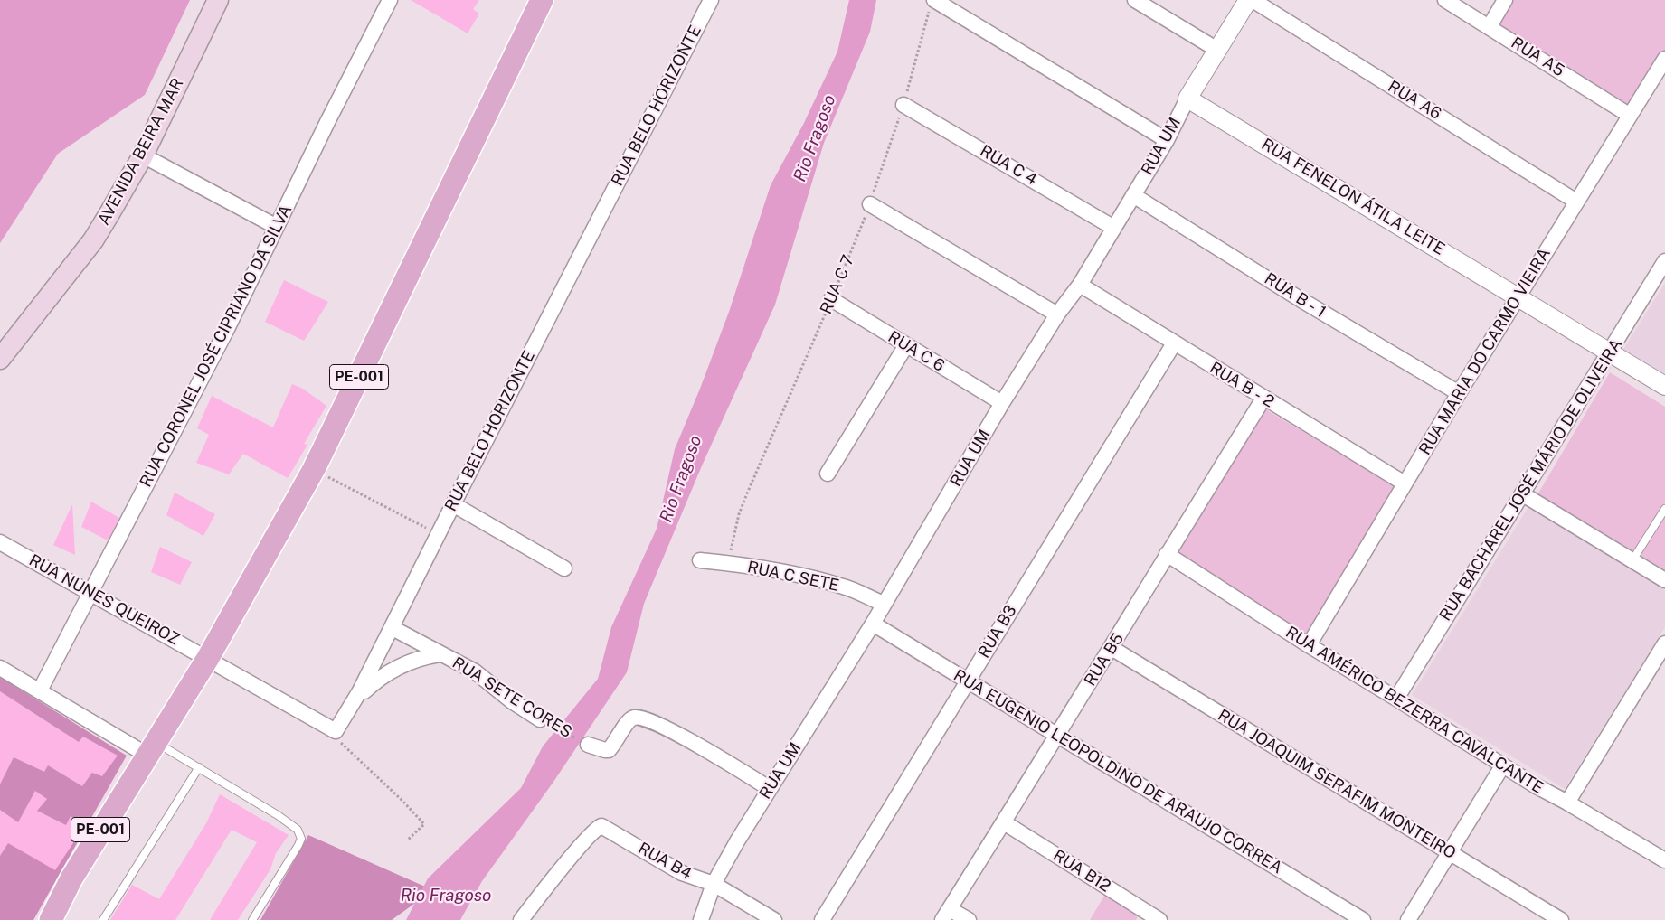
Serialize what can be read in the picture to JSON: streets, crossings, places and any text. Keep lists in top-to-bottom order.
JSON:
{
  "streets": {
    "main road": ["AVENIDA BEIRA MAR", "PE-001"],
    "street": [
      "RUA A5",
      "RUA A6",
      "RUA BELO HORIZONTE",
      "RUA UM",
      "RUA C 4",
      "RUA FENELON ÁTILA LEITE",
      "RUA B - 1",
      "RUA CORONEL JOSÉ CIPRIANO DA SILVA",
      "RUA C 6",
      "RUA MARIA DO CARMO VIEIRA",
      "RUA B - 2",
      "RUA BACHAREL JOSÉ MÁRIO DE OLIVEIRA",
      "RUA C SETE",
      "RUA NUNES QUEIROZ",
      "RUA B3",
      "RUA B5",
      "RUA SETE CORES",
      "RUA AMÉRICO BEZERRA CAVALCANTE",
      "RUA EUGENIO LEOPOLDINO DE ARAUJO CORREA",
      "RUA JOAQUIM SERAFIM MONTEIRO",
      "RUA B4",
      "RUA B12"
    ],
    "path": ["RUA C 7"]
  },
  "crossings": [
    ["RUA A5", "RUA MARIA DO CARMO VIEIRA"],
    ["RUA A6", "RUA MARIA DO CARMO VIEIRA"],
    ["RUA BELO HORIZONTE", "RUA SETE CORES"],
    ["RUA UM", "RUA C 4"],
    ["RUA UM", "RUA FENELON ÁTILA LEITE"],
    ["RUA UM", "RUA B - 1"],
    ["RUA UM", "RUA C 6"],
    ["RUA UM", "RUA B - 2"],
    ["RUA UM", "RUA C SETE"],
    ["RUA UM", "RUA SETE CORES"],
    ["RUA UM", "RUA EUGENIO LEOPOLDINO DE ARAUJO CORREA"],
    ["RUA UM", "RUA B4"],
    ["RUA C 4", "RUA C 7"],
    ["RUA FENELON ÁTILA LEITE", "RUA MARIA DO CARMO VIEIRA"],
    ["RUA FENELON ÁTILA LEITE", "RUA BACHAREL JOSÉ MÁRIO DE OLIVEIRA"],
    ["RUA C 7", "RUA C 6"],
    ["RUA C 7", "RUA C SETE"],
    ["RUA B - 1", "RUA MARIA DO CARMO VIEIRA"],
    ["RUA CORONEL JOSÉ CIPRIANO DA SILVA", "RUA NUNES QUEIROZ"],
    ["RUA MARIA DO CARMO VIEIRA", "RUA B - 2"],
    ["RUA MARIA DO CARMO VIEIRA", "RUA AMÉRICO BEZERRA CAVALCANTE"],
    ["PE-001", "RUA NUNES QUEIROZ"],
    ["RUA B - 2", "RUA B3"],
    ["RUA B - 2", "RUA B5"],
    ["RUA BACHAREL JOSÉ MÁRIO DE OLIVEIRA", "RUA AMÉRICO BEZERRA CAVALCANTE"],
    ["RUA B3", "RUA EUGENIO LEOPOLDINO DE ARAUJO CORREA"],
    ["RUA B5", "RUA AMÉRICO BEZERRA CAVALCANTE"],
    ["RUA B5", "RUA EUGENIO LEOPOLDINO DE ARAUJO CORREA"],
    ["RUA B5", "RUA JOAQUIM SERAFIM MONTEIRO"],
    ["RUA B5", "RUA B12"]
  ],
  "water": ["Rio Fragoso"]
}
